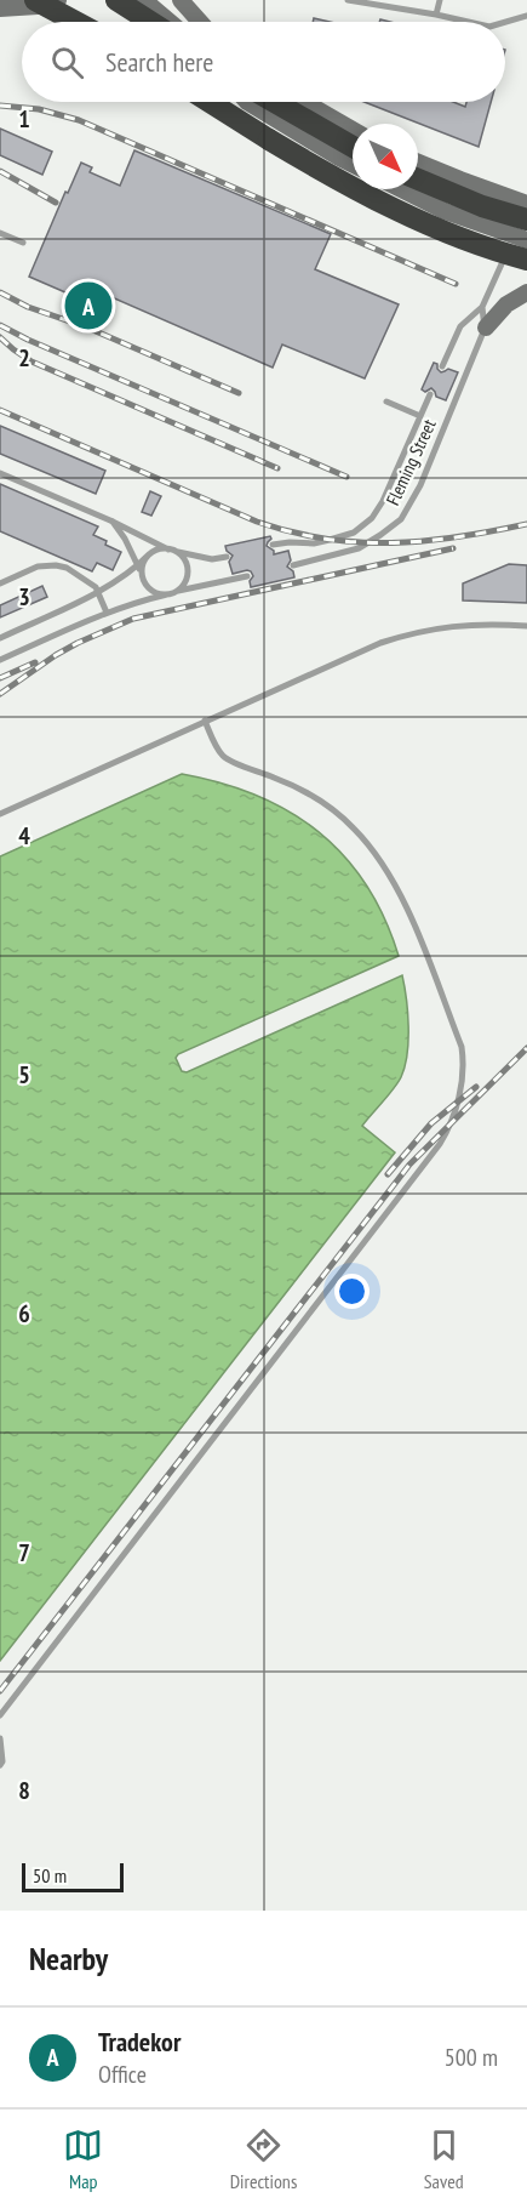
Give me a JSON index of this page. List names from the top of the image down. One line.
{"streets":{"lane":["Fleming Street"]},"scale_bar":"50 m","north":"bottom right","page":{"search":"Search here","pins":"A","scale":"50 m","heading":"Nearby","list":[{"mark":"A","name":"Tradekor","note":"Office","value":"500 m"}],"nav":["Map","Directions","Saved"]},"grid":{"rows":["1","2","3","4","5","6","7","8"]}}
